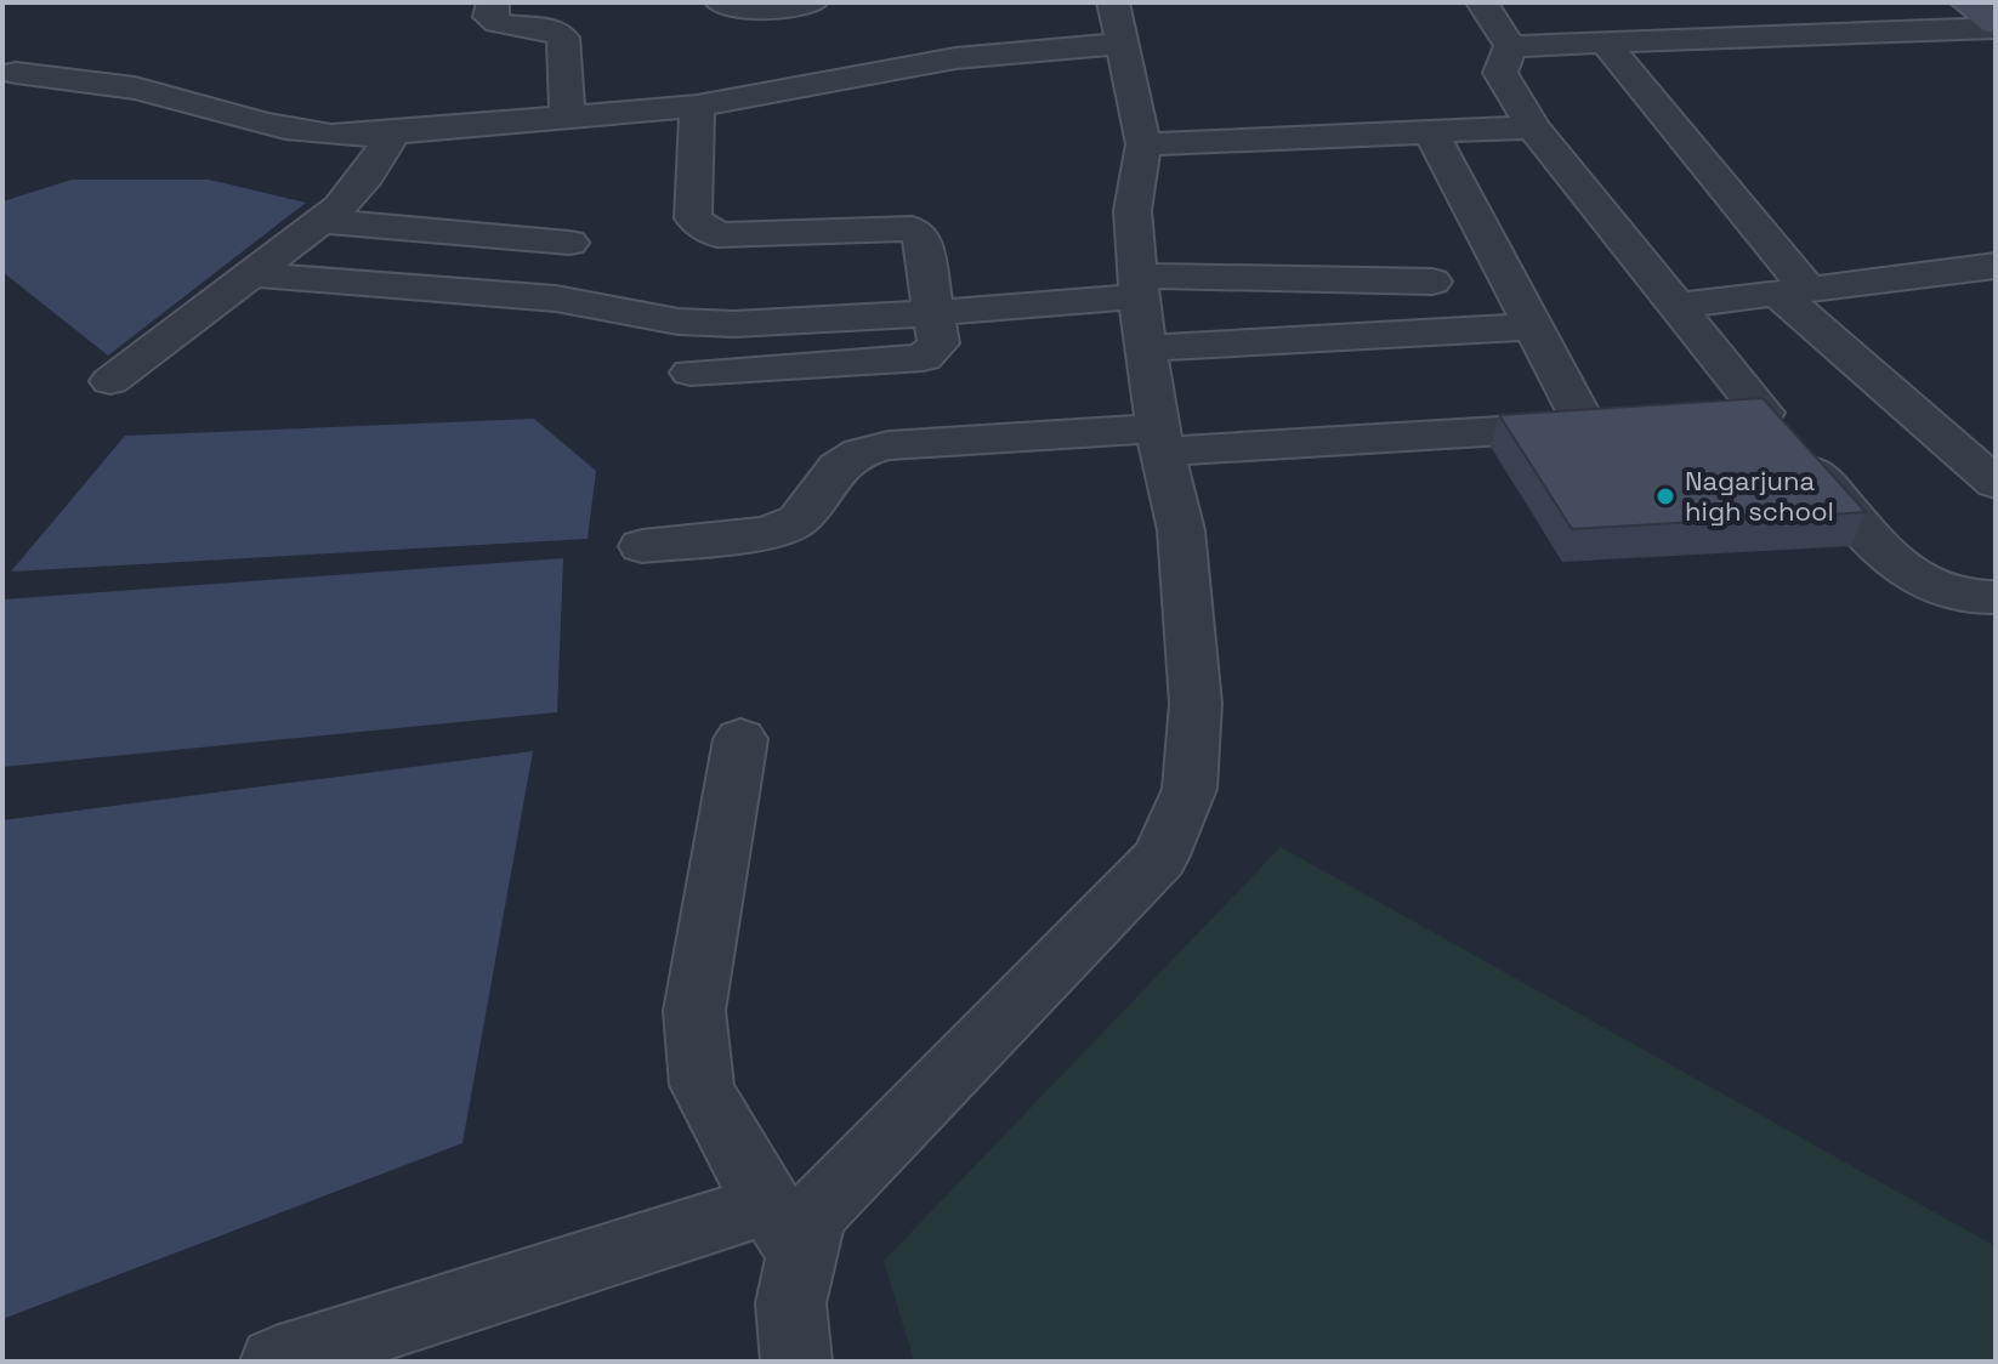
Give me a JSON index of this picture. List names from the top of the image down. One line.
{"places":["Nagarjuna high school"]}
